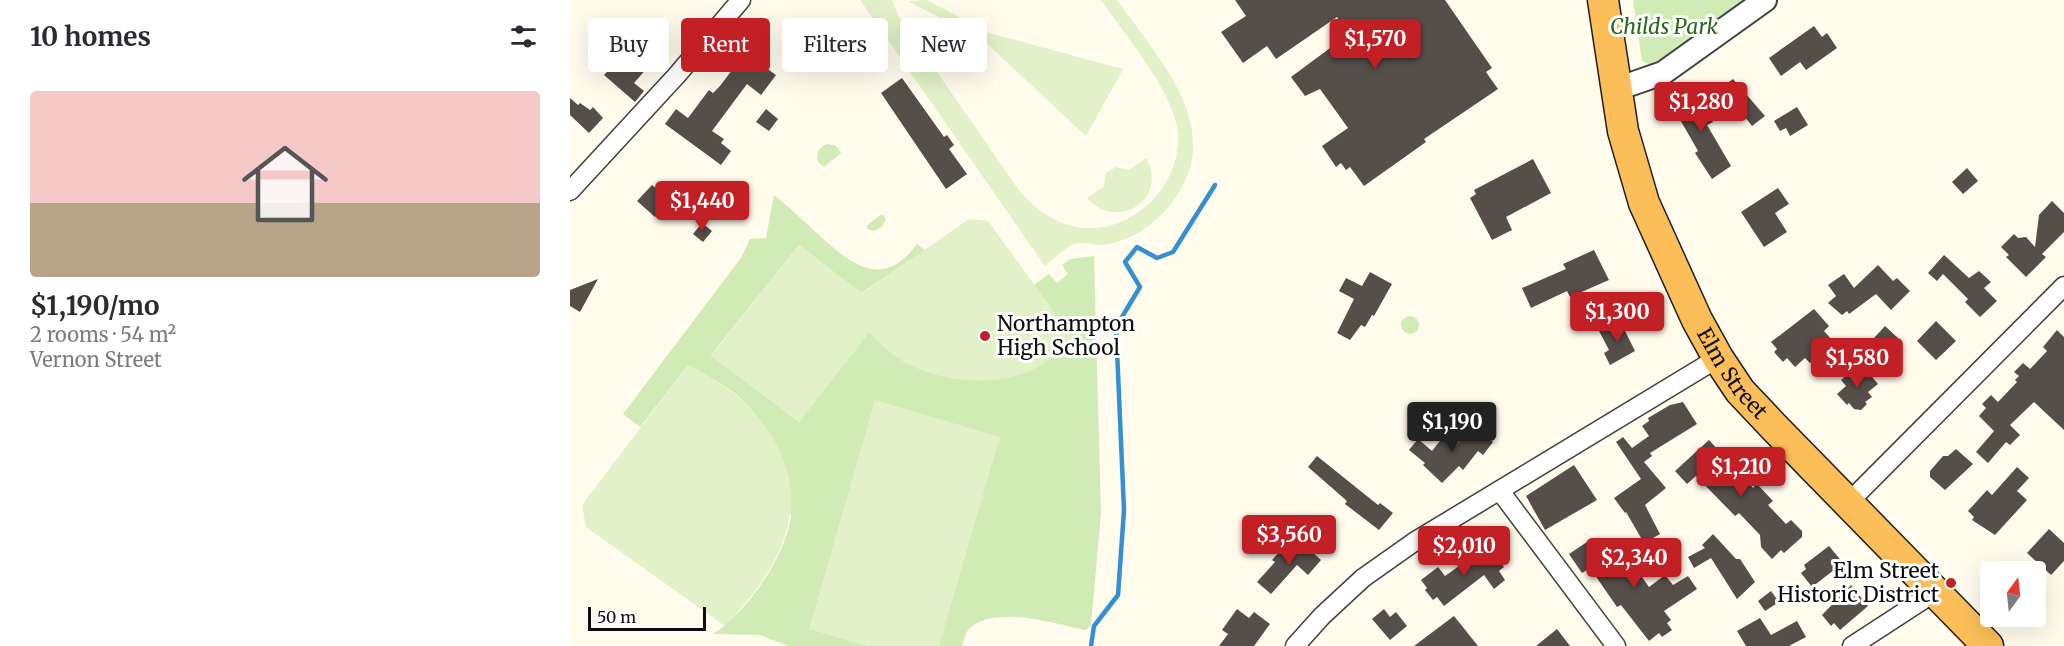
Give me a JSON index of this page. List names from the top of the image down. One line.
{"streets":{"highway":["Elm Street"]},"parks":["Childs Park"],"places":["Northampton High School","Elm Street Historic District"],"scale_bar":"50 m","north":"top","page":{"heading":"10 homes","chip":["Buy","Rent","Filters","New"],"price":["$1,570","$1,280","$1,440","$1,300","$1,580","$1,190","$1,210","$3,560","$2,010","$2,340"],"list":[{"name":"$1,190/mo","note":"2 rooms · 54 m² · Vernon Street"}],"scale":"50 m"}}
